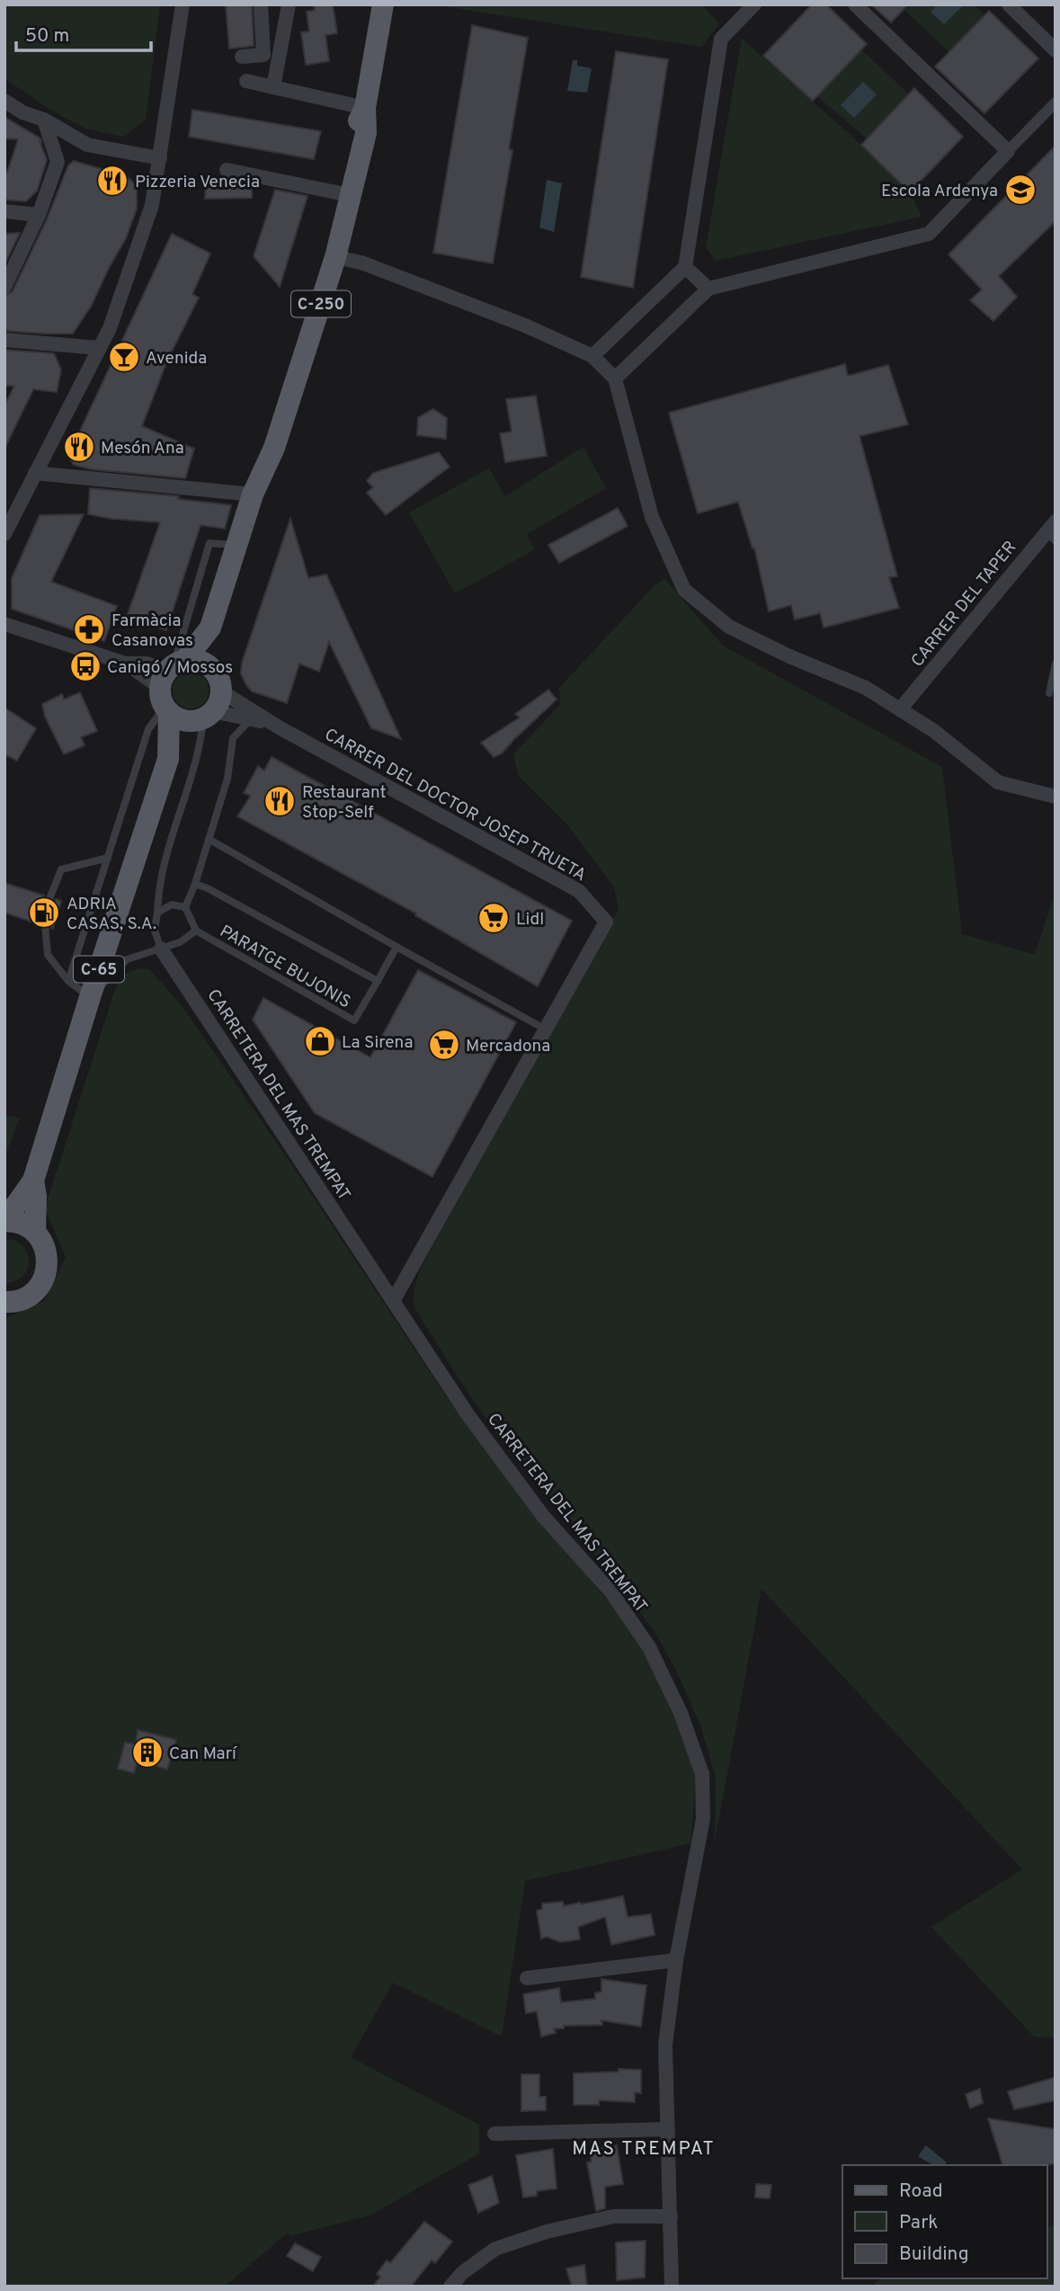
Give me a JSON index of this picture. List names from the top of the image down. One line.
{"streets":{"main road":["C-250","C-65"],"street":["CARRER DEL TAPER","CARRER DEL DOCTOR JOSEP TRUETA","CARRETERA DEL MAS TREMPAT"],"lane":["PARATGE BUJONIS"]},"crossings":[["C-250","C-65"],["CARRER DEL DOCTOR JOSEP TRUETA","C-65"],["PARATGE BUJONIS","C-65"],["PARATGE BUJONIS","CARRETERA DEL MAS TREMPAT"]],"districts":["MAS TREMPAT"],"places":{"restaurant":["Pizzeria Venecia","Mesón Ana","Restaurant Stop-Self"],"school or university":["Escola Ardenya"],"bar":["Avenida"],"pharmacy":["Farmàcia Casanovas"],"bus stop":["Canigó / Mossos"],"fuel station":["ADRIA CASAS, S.A."],"supermarket":["Lidl","Mercadona"],"shop":["La Sirena"],"building":["Can Marí"]},"legend":["Road","Park","Building"],"scale_bar":"50 m"}
